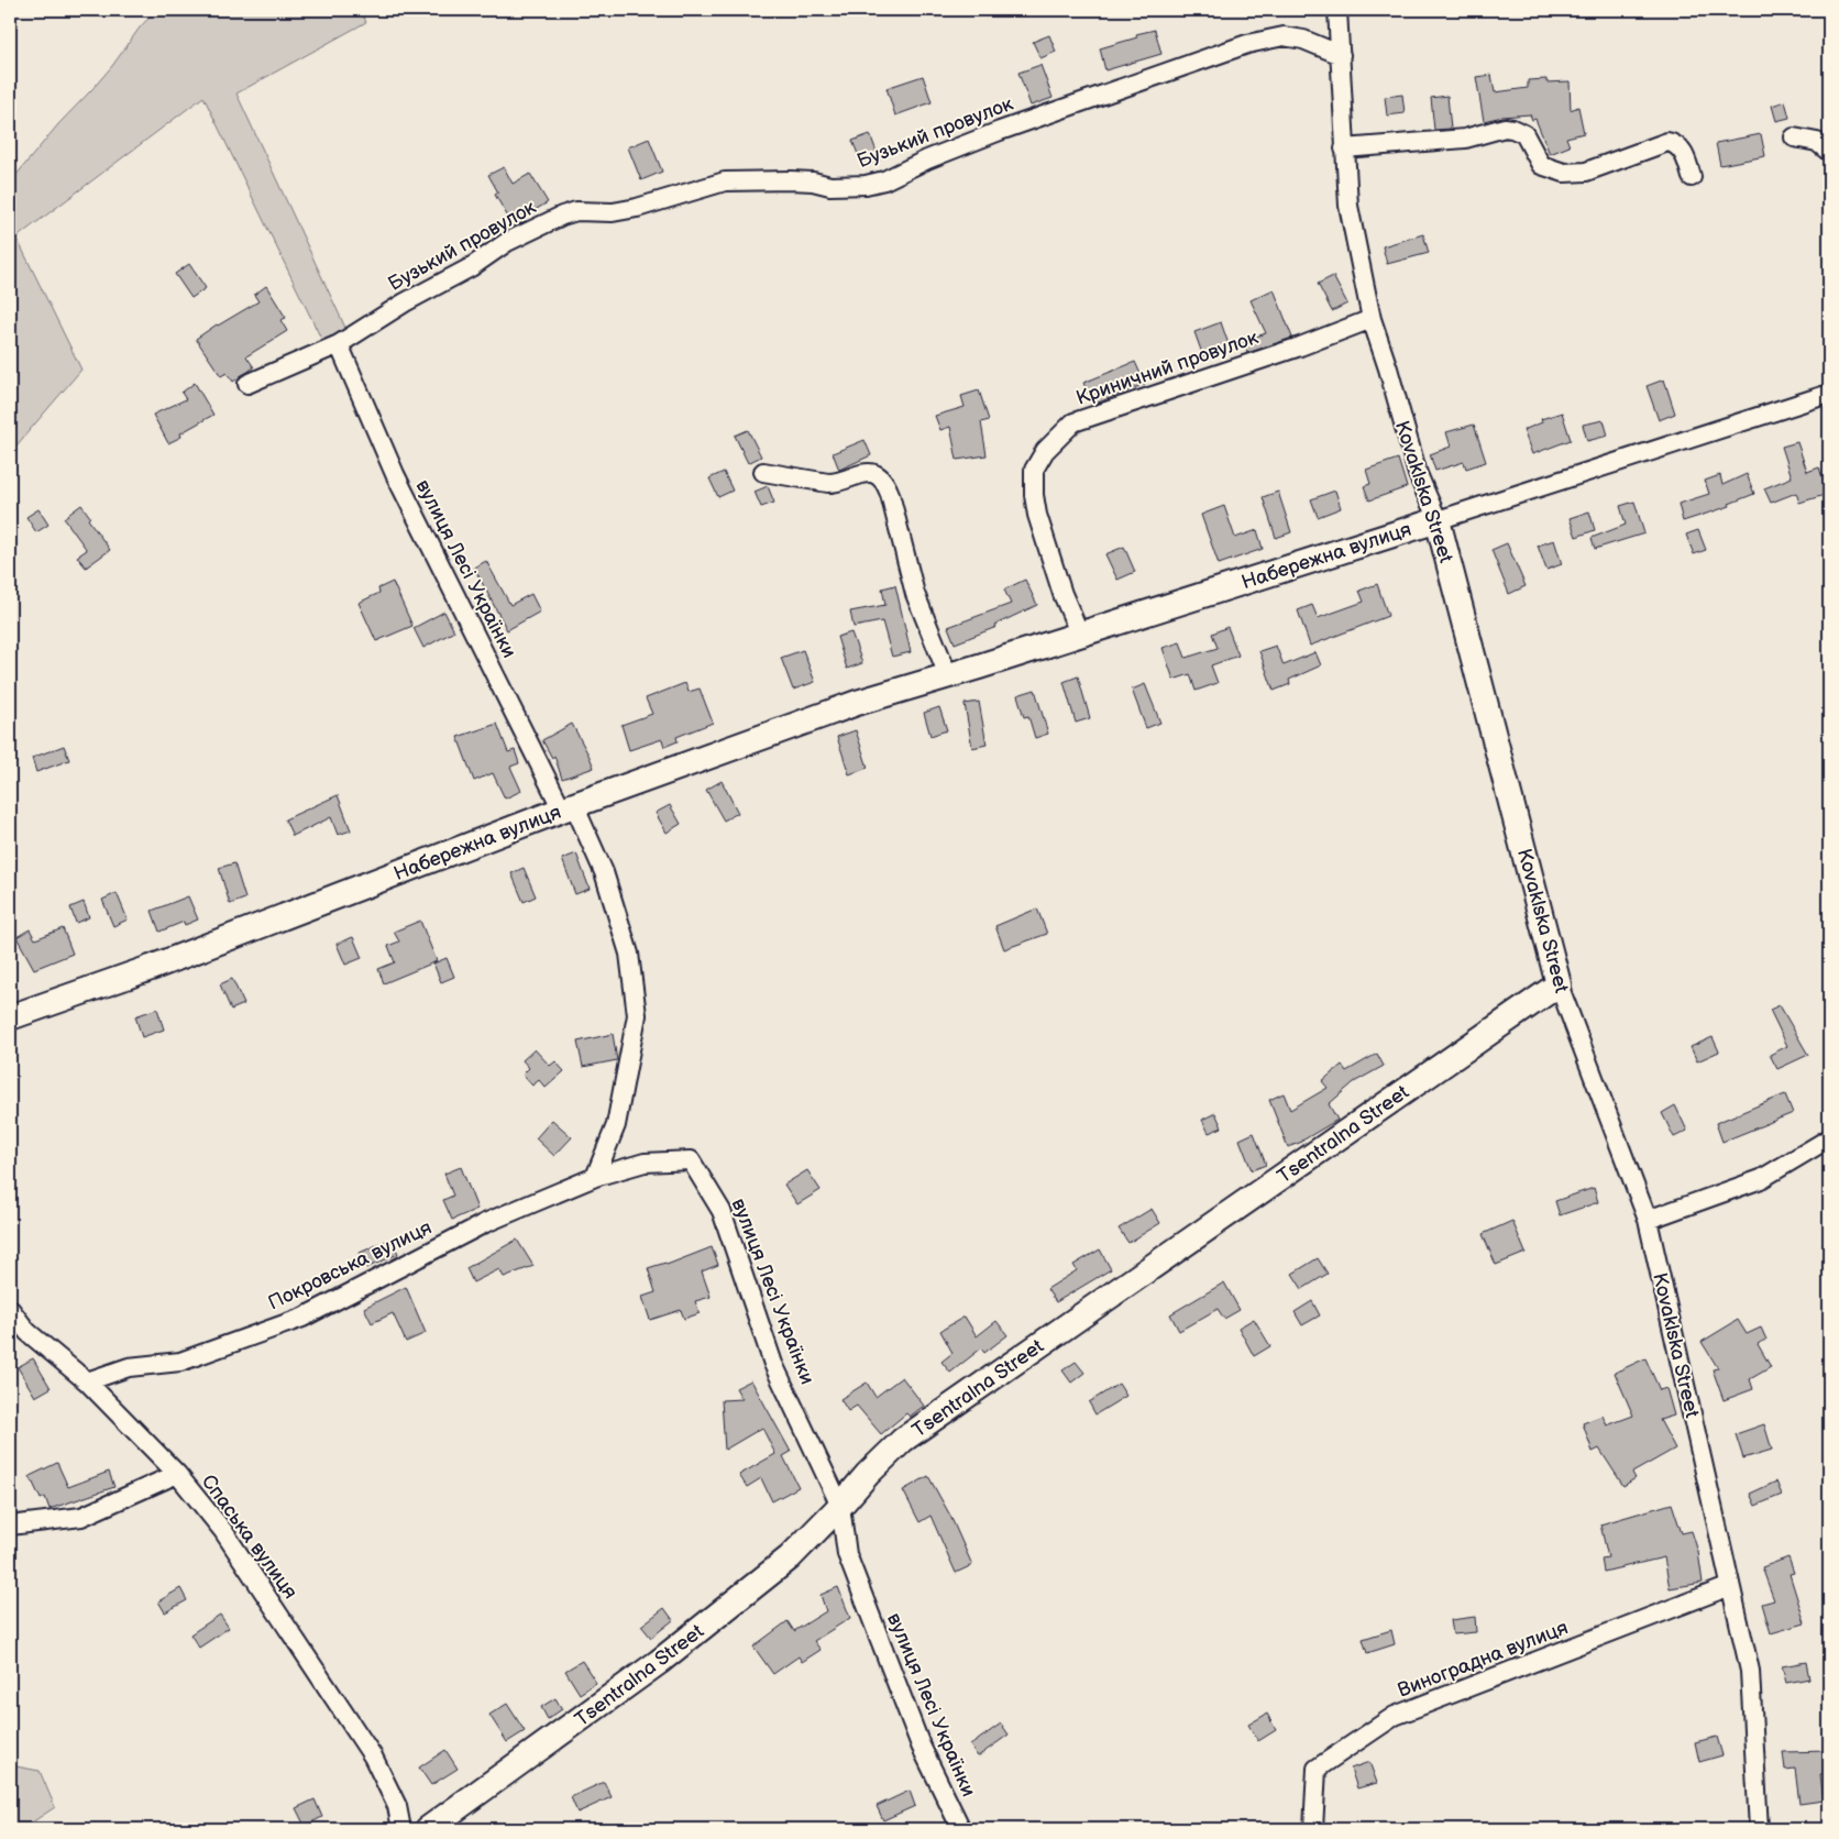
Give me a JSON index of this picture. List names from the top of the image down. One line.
{"streets":{"street":["Бузький провулок","Криничний провулок","Kovaklska Street","Набережна вулиця","вулиця Лесі Українки","Tsentralna Street","Покровська вулиця","Спаська вулиця","Виноградна вулиця"]},"crossings":[["Бузький провулок","Kovaklska Street"],["Бузький провулок","вулиця Лесі Українки"],["Криничний провулок","Kovaklska Street"],["Криничний провулок","Набережна вулиця"],["Kovaklska Street","Набережна вулиця"],["Kovaklska Street","Tsentralna Street"],["Kovaklska Street","Виноградна вулиця"],["Набережна вулиця","вулиця Лесі Українки"],["вулиця Лесі Українки","Tsentralna Street"],["вулиця Лесі Українки","Покровська вулиця"],["Покровська вулиця","Спаська вулиця"]]}
